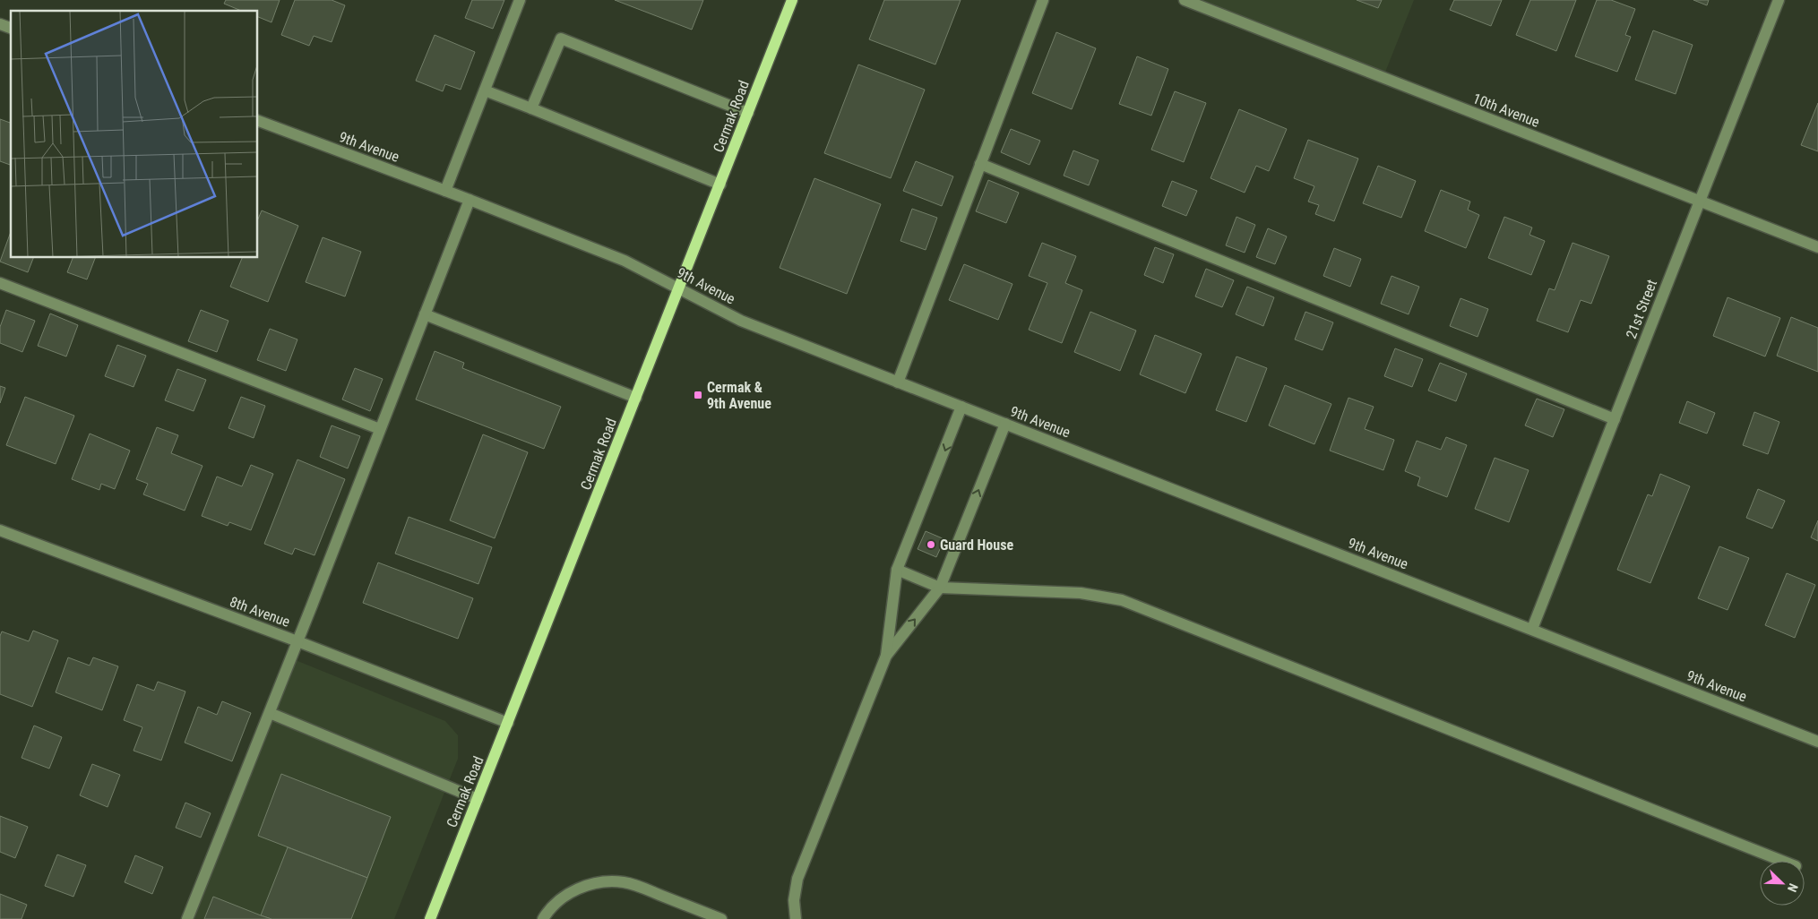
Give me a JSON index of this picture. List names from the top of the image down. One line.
{"streets":{"main road":["Cermak Road"],"street":["10th Avenue","9th Avenue","21st Street","8th Avenue"]},"crossings":[["10th Avenue","21st Street"],["Cermak Road","9th Avenue"],["Cermak Road","8th Avenue"],["9th Avenue","21st Street"]],"places":{"transit":["Cermak & 9th Avenue"],"other":["Guard House"]},"north":"bottom right"}
